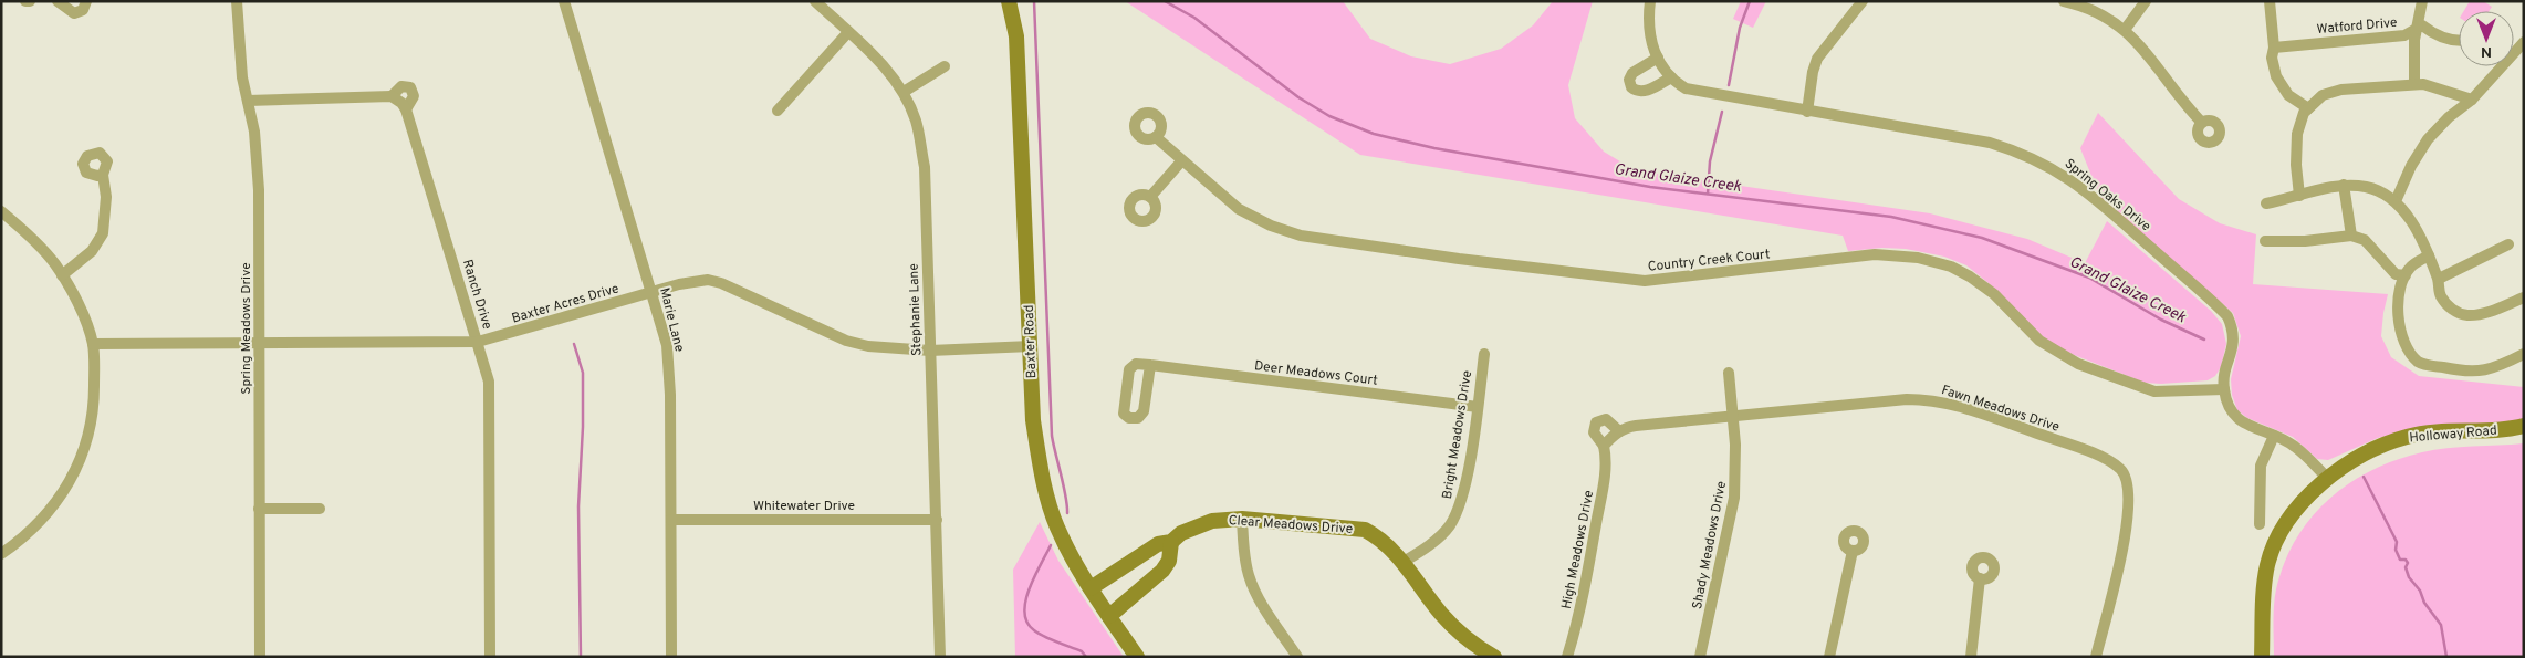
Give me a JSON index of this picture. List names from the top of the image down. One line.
{"streets":{"street":["Watford Drive","Spring Oaks Drive","Country Creek Court","Ranch Drive","Baxter Acres Drive","Stephanie Lane","Marie Lane","Spring Meadows Drive","Baxter Road","Deer Meadows Court","Fawn Meadows Drive","Holloway Road","Bright Meadows Drive","Whitewater Drive","Clear Meadows Drive","Shady Meadows Drive","High Meadows Drive"]},"crossings":[["Spring Oaks Drive","Country Creek Court"],["Ranch Drive","Baxter Acres Drive"],["Baxter Acres Drive","Stephanie Lane"],["Baxter Acres Drive","Marie Lane"],["Baxter Acres Drive","Spring Meadows Drive"],["Baxter Acres Drive","Baxter Road"],["Stephanie Lane","Whitewater Drive"],["Marie Lane","Whitewater Drive"],["Baxter Road","Clear Meadows Drive"],["Deer Meadows Court","Bright Meadows Drive"],["Fawn Meadows Drive","Shady Meadows Drive"],["Fawn Meadows Drive","High Meadows Drive"],["Bright Meadows Drive","Clear Meadows Drive"]],"water":["Grand Glaize Creek"],"north":"bottom"}
